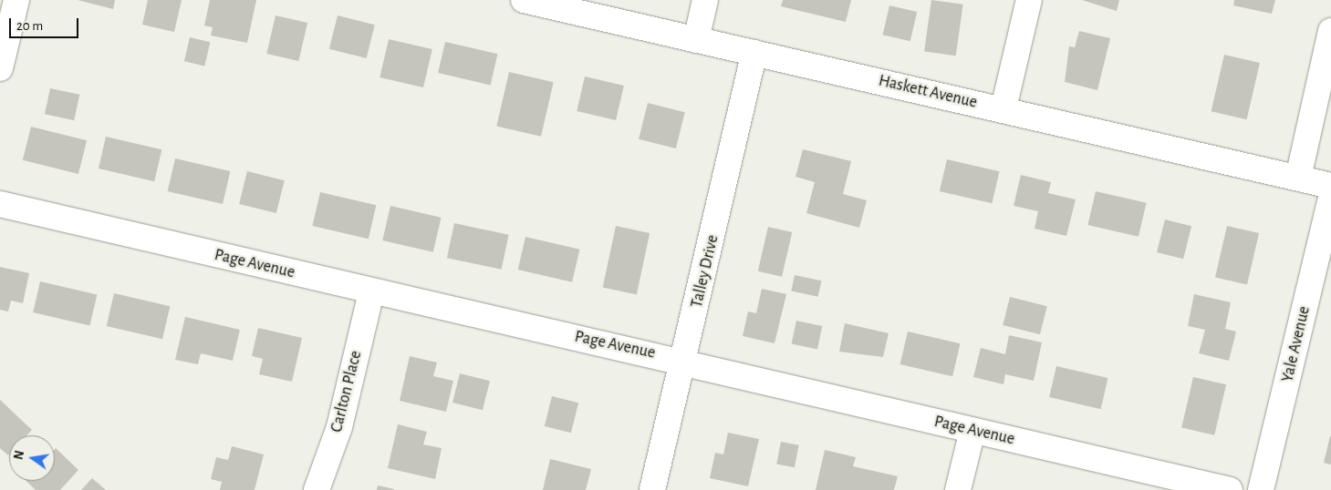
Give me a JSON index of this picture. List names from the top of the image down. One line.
{"streets":{"street":["Haskett Avenue","Page Avenue","Talley Drive","Yale Avenue","Carlton Place"]},"crossings":[["Haskett Avenue","Talley Drive"],["Page Avenue","Talley Drive"],["Page Avenue","Carlton Place"]],"scale_bar":"20 m","north":"left"}
